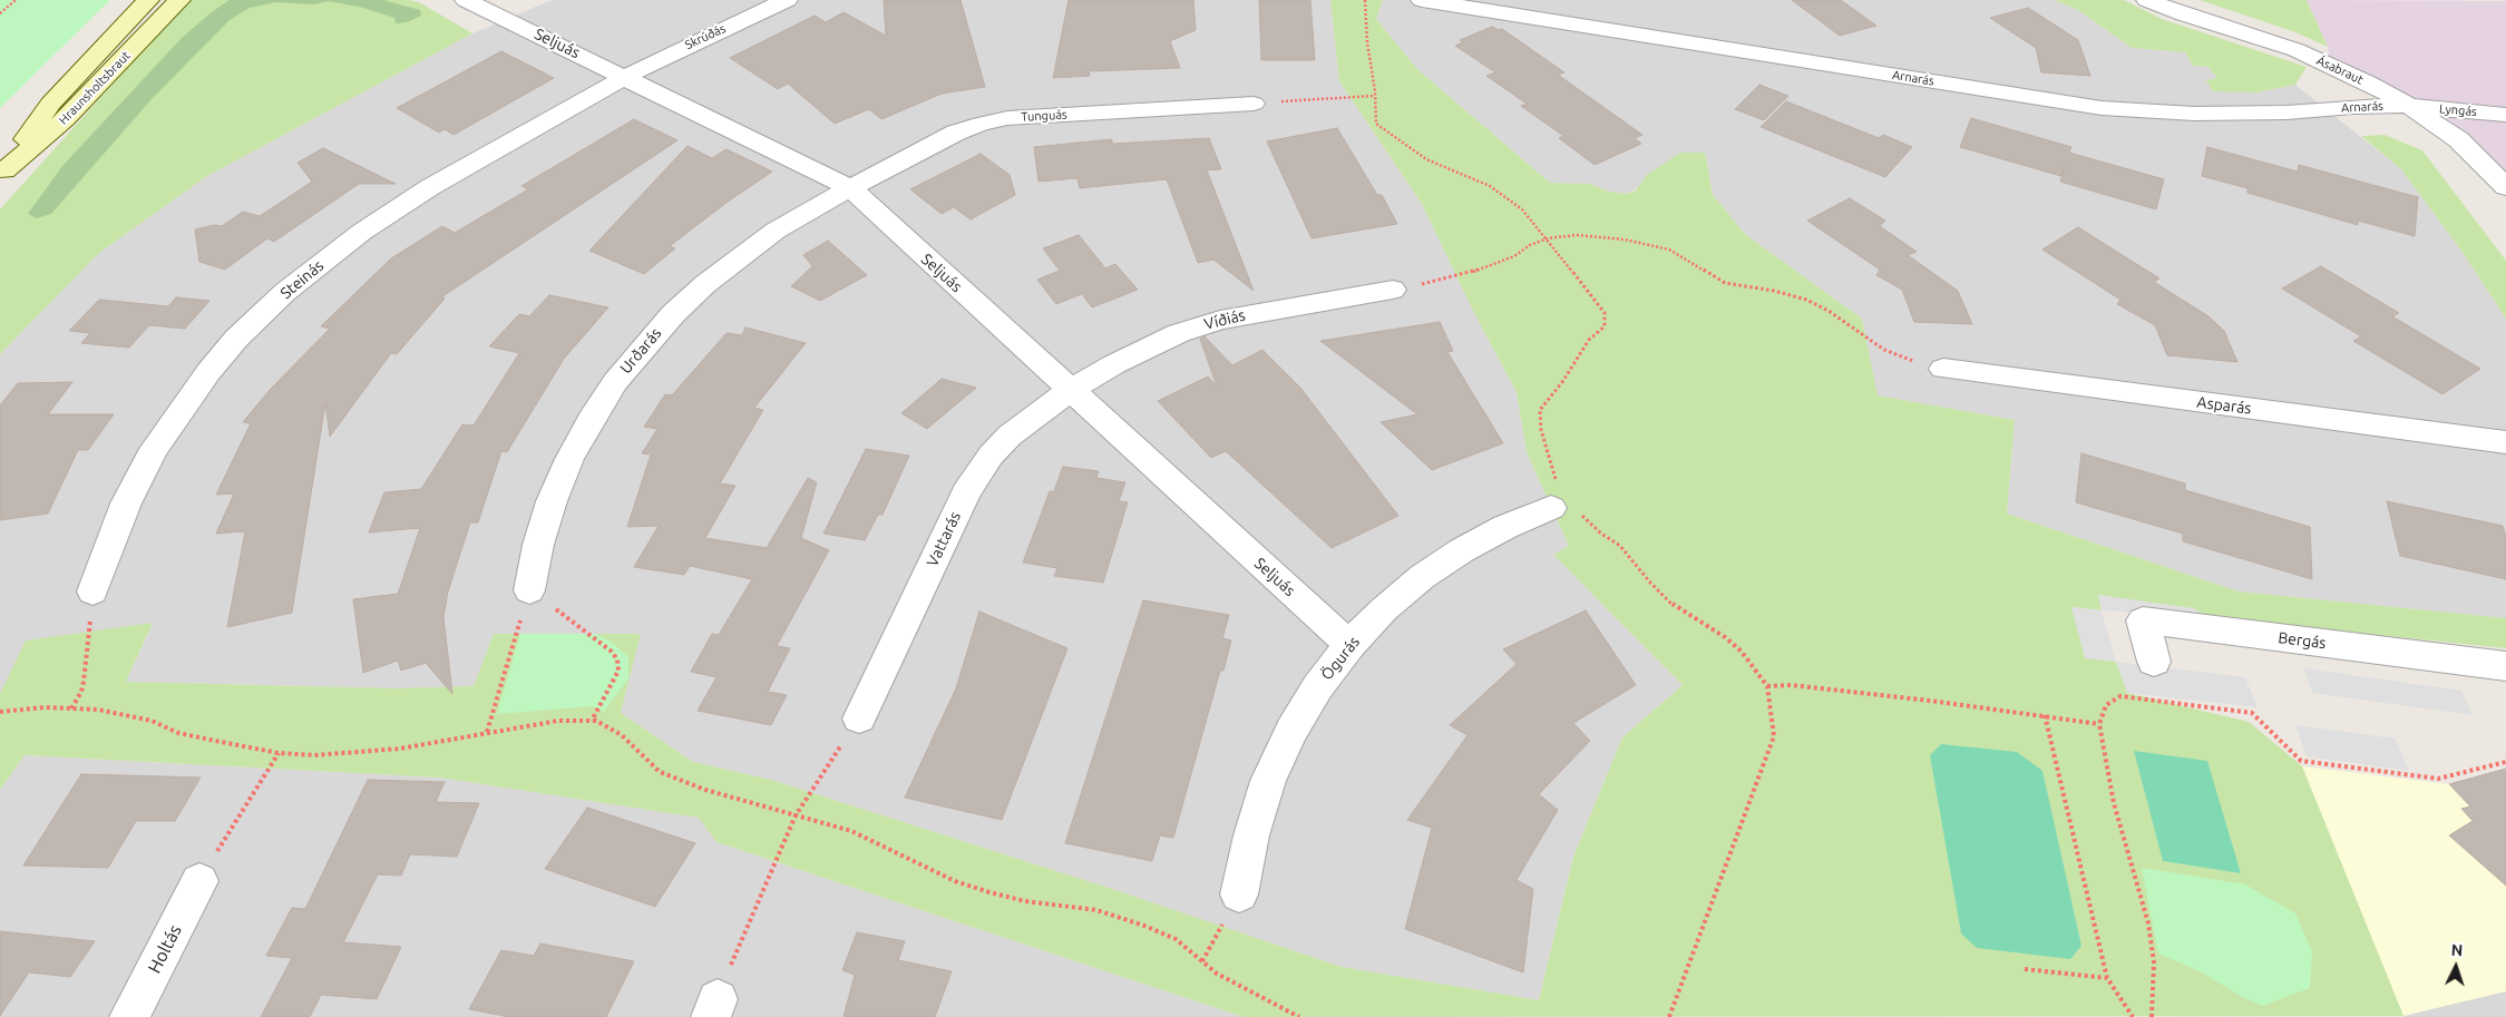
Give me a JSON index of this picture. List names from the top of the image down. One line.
{"streets":{"street":["Skrúðás","Seljuás","Ásabraut","Arnarás","Hraunsholtsbraut","Lyngás","Tunguás","Steinás","Víðiás","Urðarás","Asparás","Vattarás","Bergás","Ögurás","Holtás"]},"crossings":[["Skrúðás","Seljuás"],["Skrúðás","Steinás"],["Seljuás","Tunguás"],["Seljuás","Steinás"],["Seljuás","Víðiás"],["Seljuás","Urðarás"],["Seljuás","Vattarás"],["Seljuás","Ögurás"],["Ásabraut","Arnarás"],["Ásabraut","Lyngás"],["Arnarás","Lyngás"],["Tunguás","Urðarás"],["Víðiás","Vattarás"]],"north":"top"}
